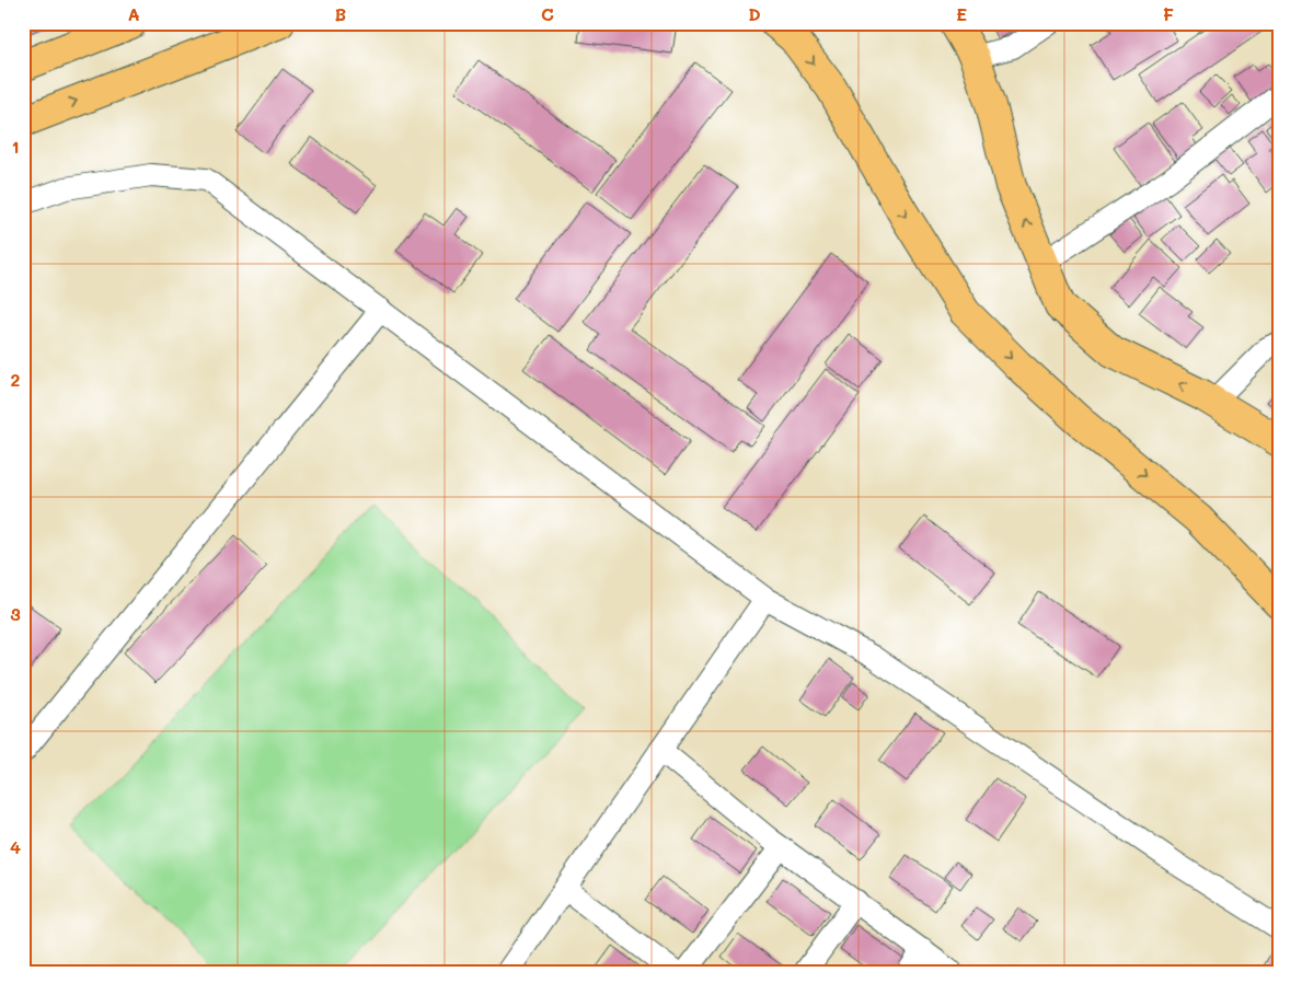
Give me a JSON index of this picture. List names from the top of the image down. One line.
{"grid":{"columns":["A","B","C","D","E","F"],"rows":["1","2","3","4"]}}
